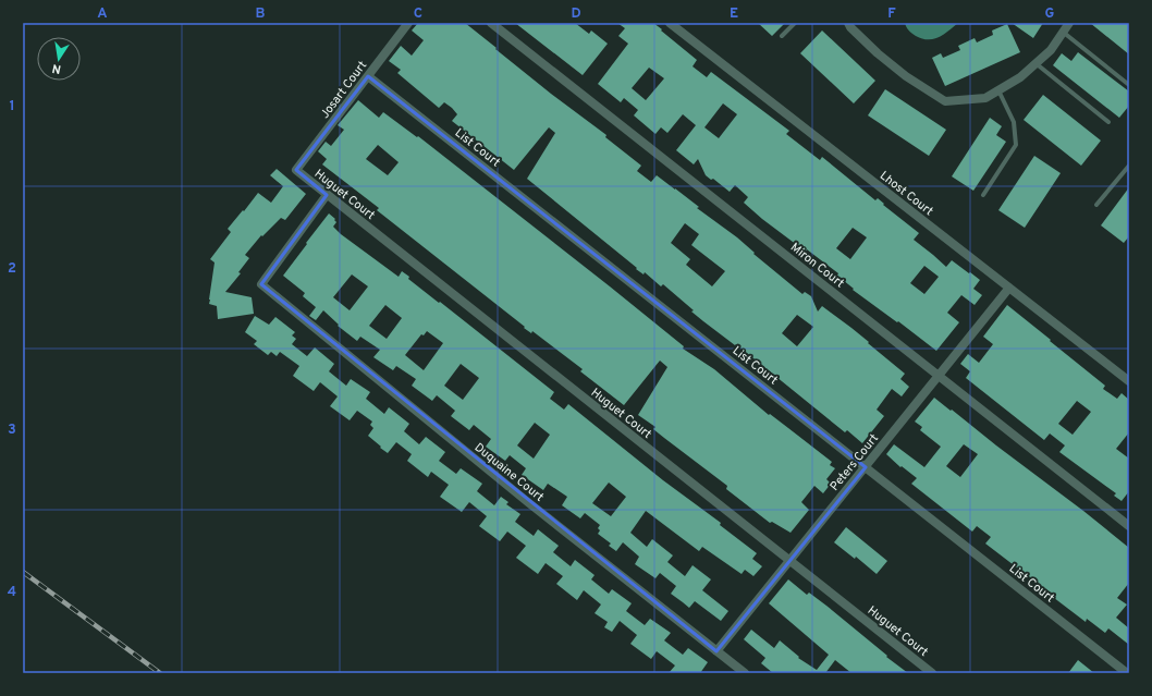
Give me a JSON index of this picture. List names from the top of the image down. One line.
{"streets":{"street":["Josart Court","List Court","Lhost Court","Huguet Court","Miron Court","Peters Court","Duquaine Court"]},"crossings":[["Josart Court","List Court"],["Josart Court","Huguet Court"],["List Court","Peters Court"],["Lhost Court","Peters Court"],["Huguet Court","Peters Court"],["Huguet Court","Duquaine Court"],["Miron Court","Peters Court"],["Peters Court","Duquaine Court"]],"north":"bottom","grid":{"columns":["A","B","C","D","E","F","G"],"rows":["1","2","3","4"]}}
